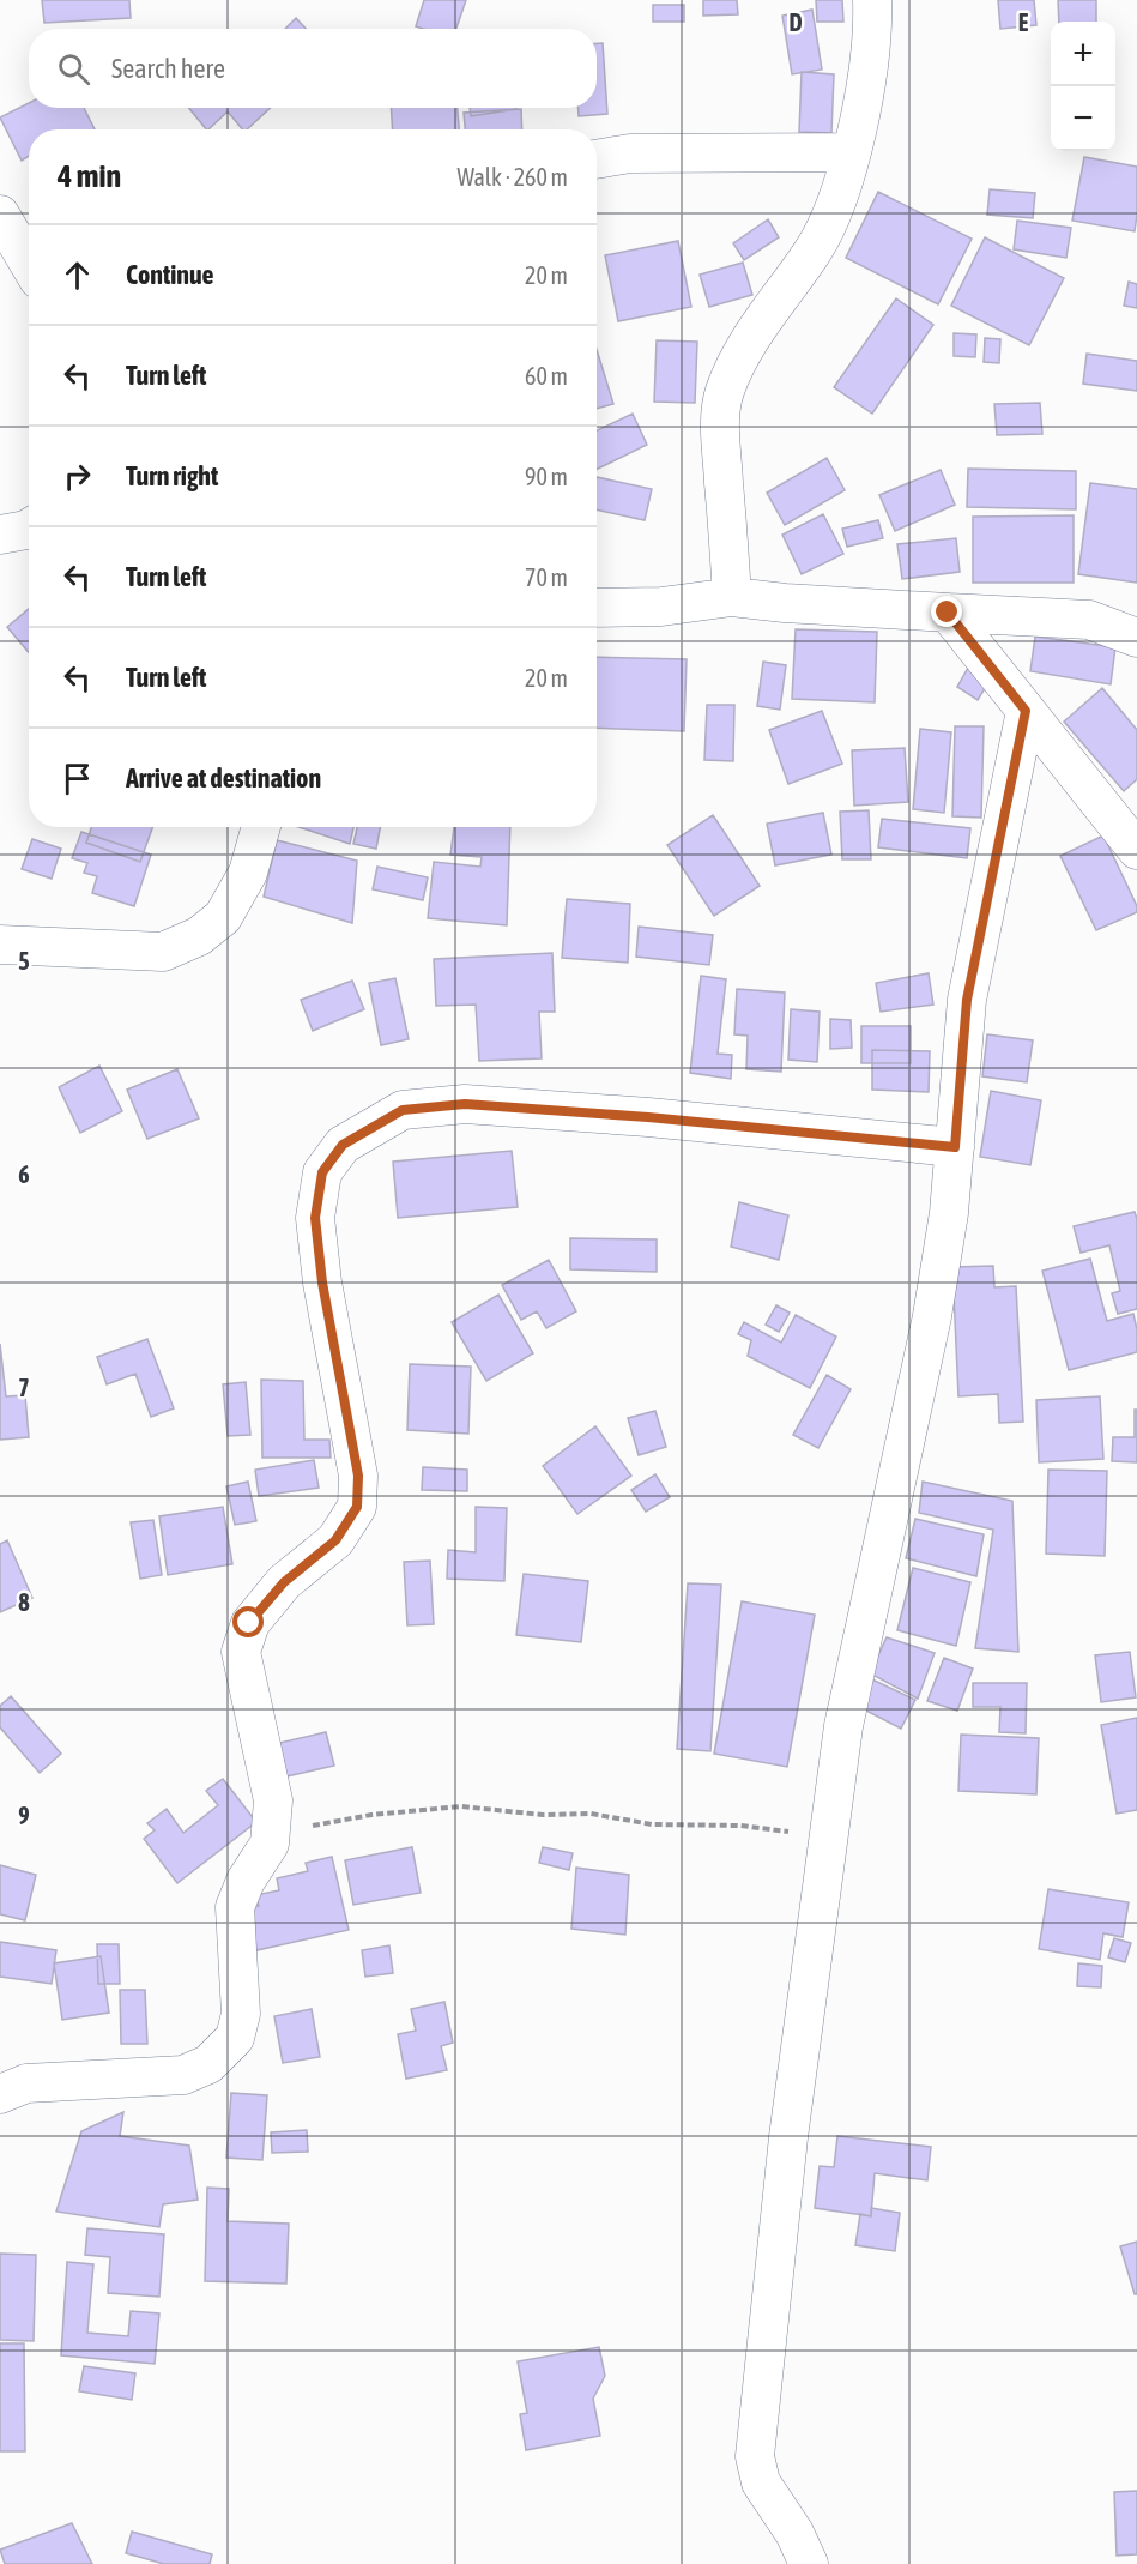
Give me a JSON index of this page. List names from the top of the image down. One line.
{"page":{"map_buttons":["+","−"],"search":"Search here","heading":["4 min","Walk · 260 m"],"list":[["Continue","20 m"],["Turn left","60 m"],["Turn right","90 m"],["Turn left","70 m"],["Turn left","20 m"],"Arrive at destination"]},"grid":{"columns":["D","E"],"rows":["5","6","7","8","9"]}}
